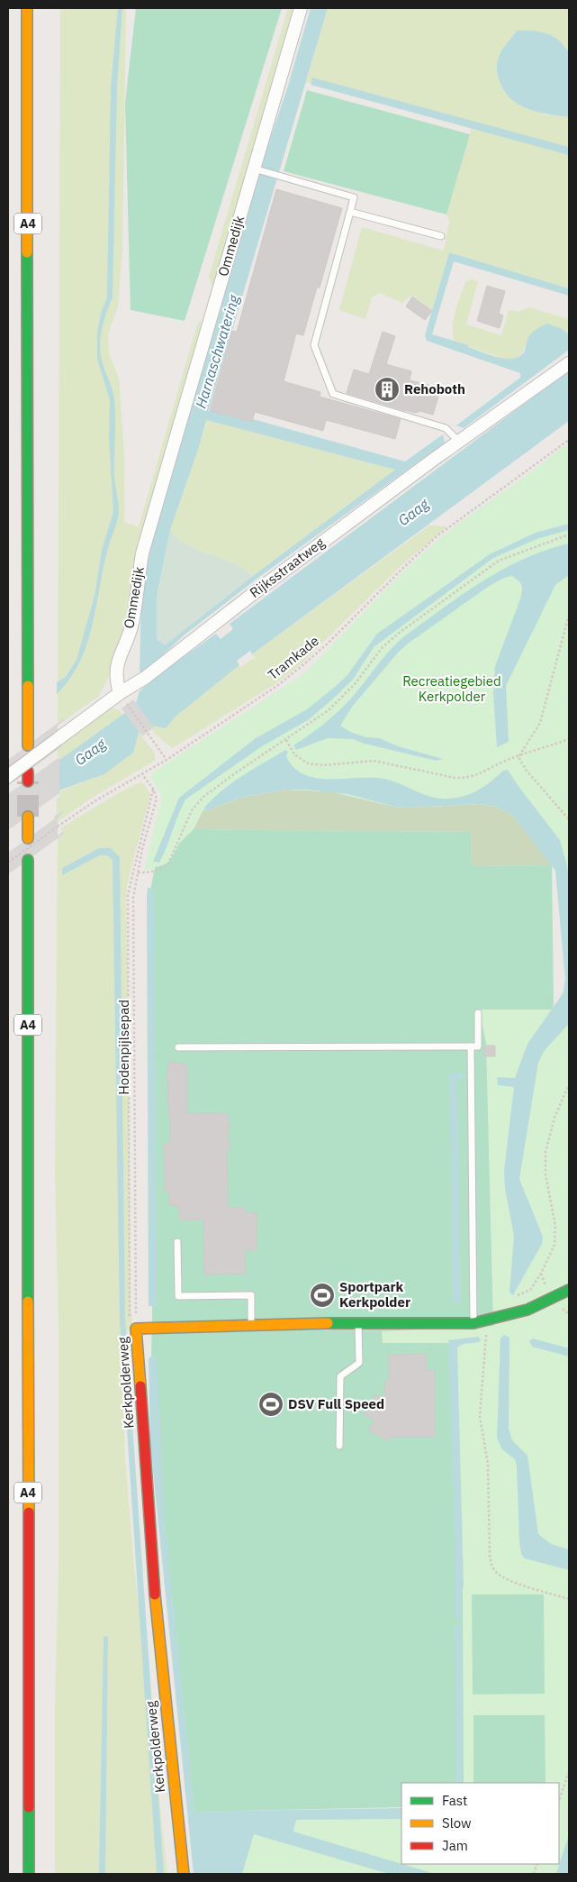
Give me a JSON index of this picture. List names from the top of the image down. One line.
{"streets":{"main road":["A4","Kerkpolderweg"],"street":["Ommedijk","Rijksstraatweg"],"path":["Tramkade","Hodenpijlsepad"]},"crossings":[["Ommedijk","Rijksstraatweg"],["Hodenpijlsepad","Kerkpolderweg"]],"water":["Harnaschwatering","Gaag"],"parks":["Recreatiegebied Kerkpolder"],"places":{"building":["Rehoboth"],"sports":["Sportpark Kerkpolder","DSV Full Speed"]},"legend":["Fast","Slow","Jam"]}
